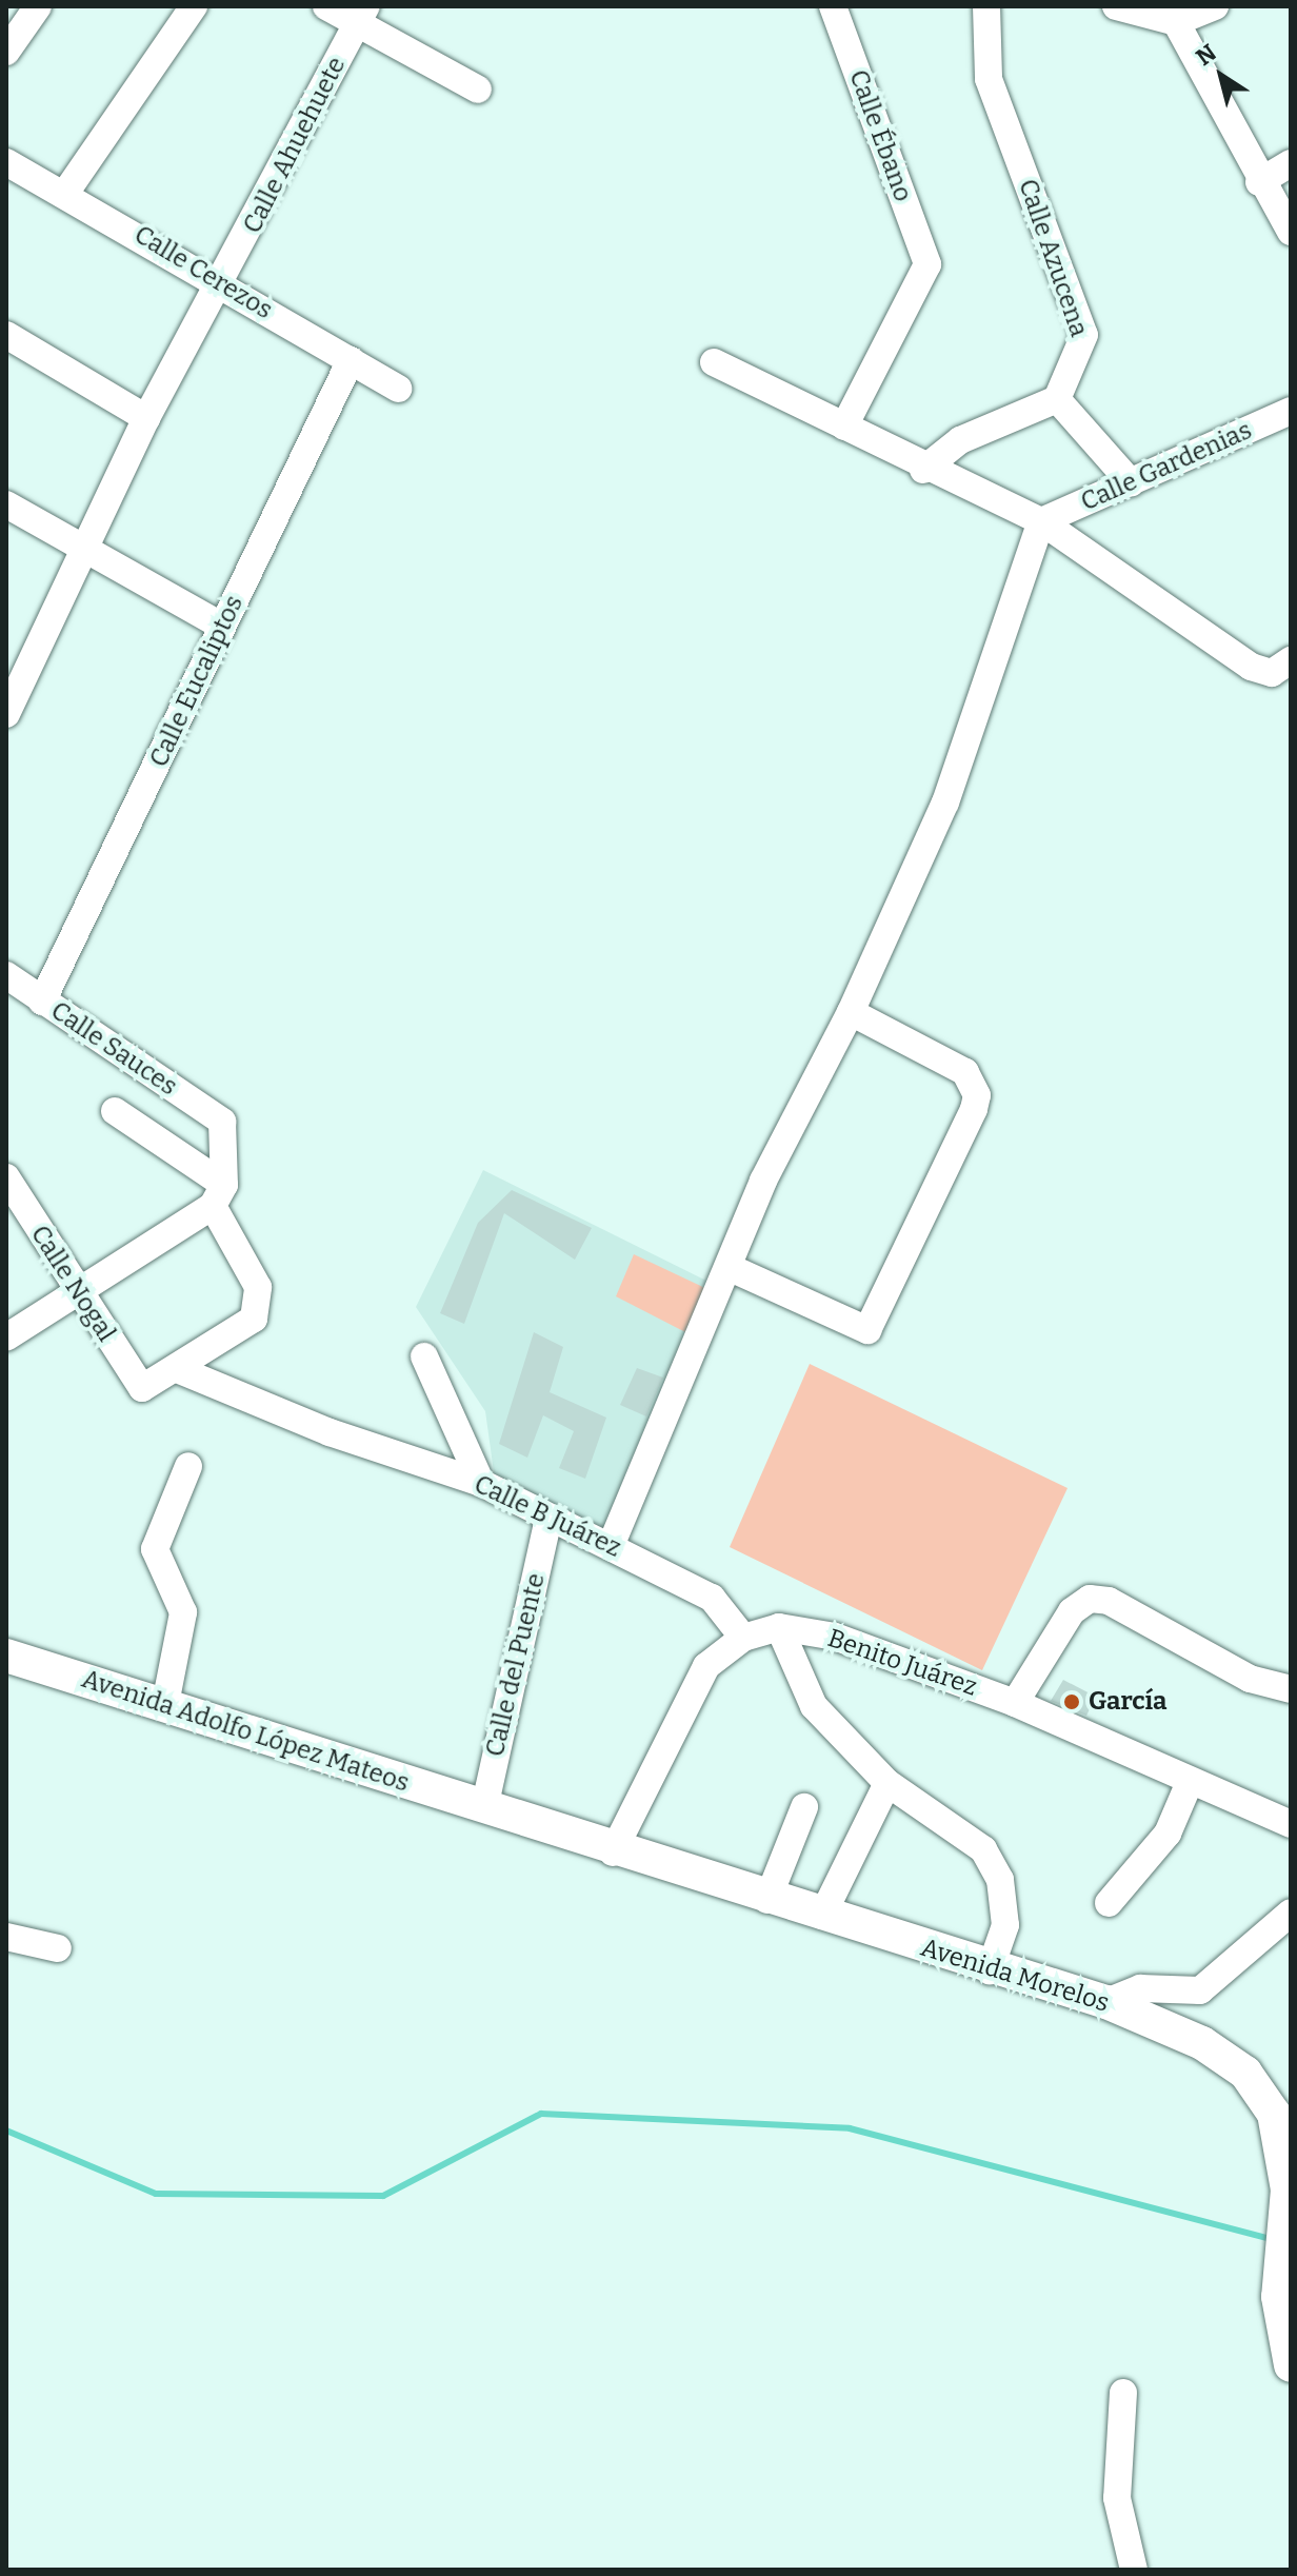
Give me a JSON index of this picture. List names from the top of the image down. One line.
{"streets":{"main road":["Avenida Adolfo López Mateos","Avenida Morelos"],"street":["Calle Ébano","Calle Ahuehuete","Calle Azucena","Calle Cerezos","Calle Gardenias","Calle Eucaliptos","Calle Sauces","Calle Nogal","Calle B Juárez","Benito Juárez","Calle del Puente"]},"crossings":[["Calle Ahuehuete","Calle Cerezos"],["Calle Cerezos","Calle Eucaliptos"],["Calle Eucaliptos","Calle Sauces"],["Calle Nogal","Calle B Juárez"],["Calle B Juárez","Benito Juárez"],["Calle B Juárez","Calle del Puente"],["Benito Juárez","Avenida Morelos"],["Calle del Puente","Avenida Adolfo López Mateos"],["Calle del Puente","Avenida Morelos"],["Avenida Adolfo López Mateos","Avenida Morelos"]],"places":["García"],"north":"top left"}
